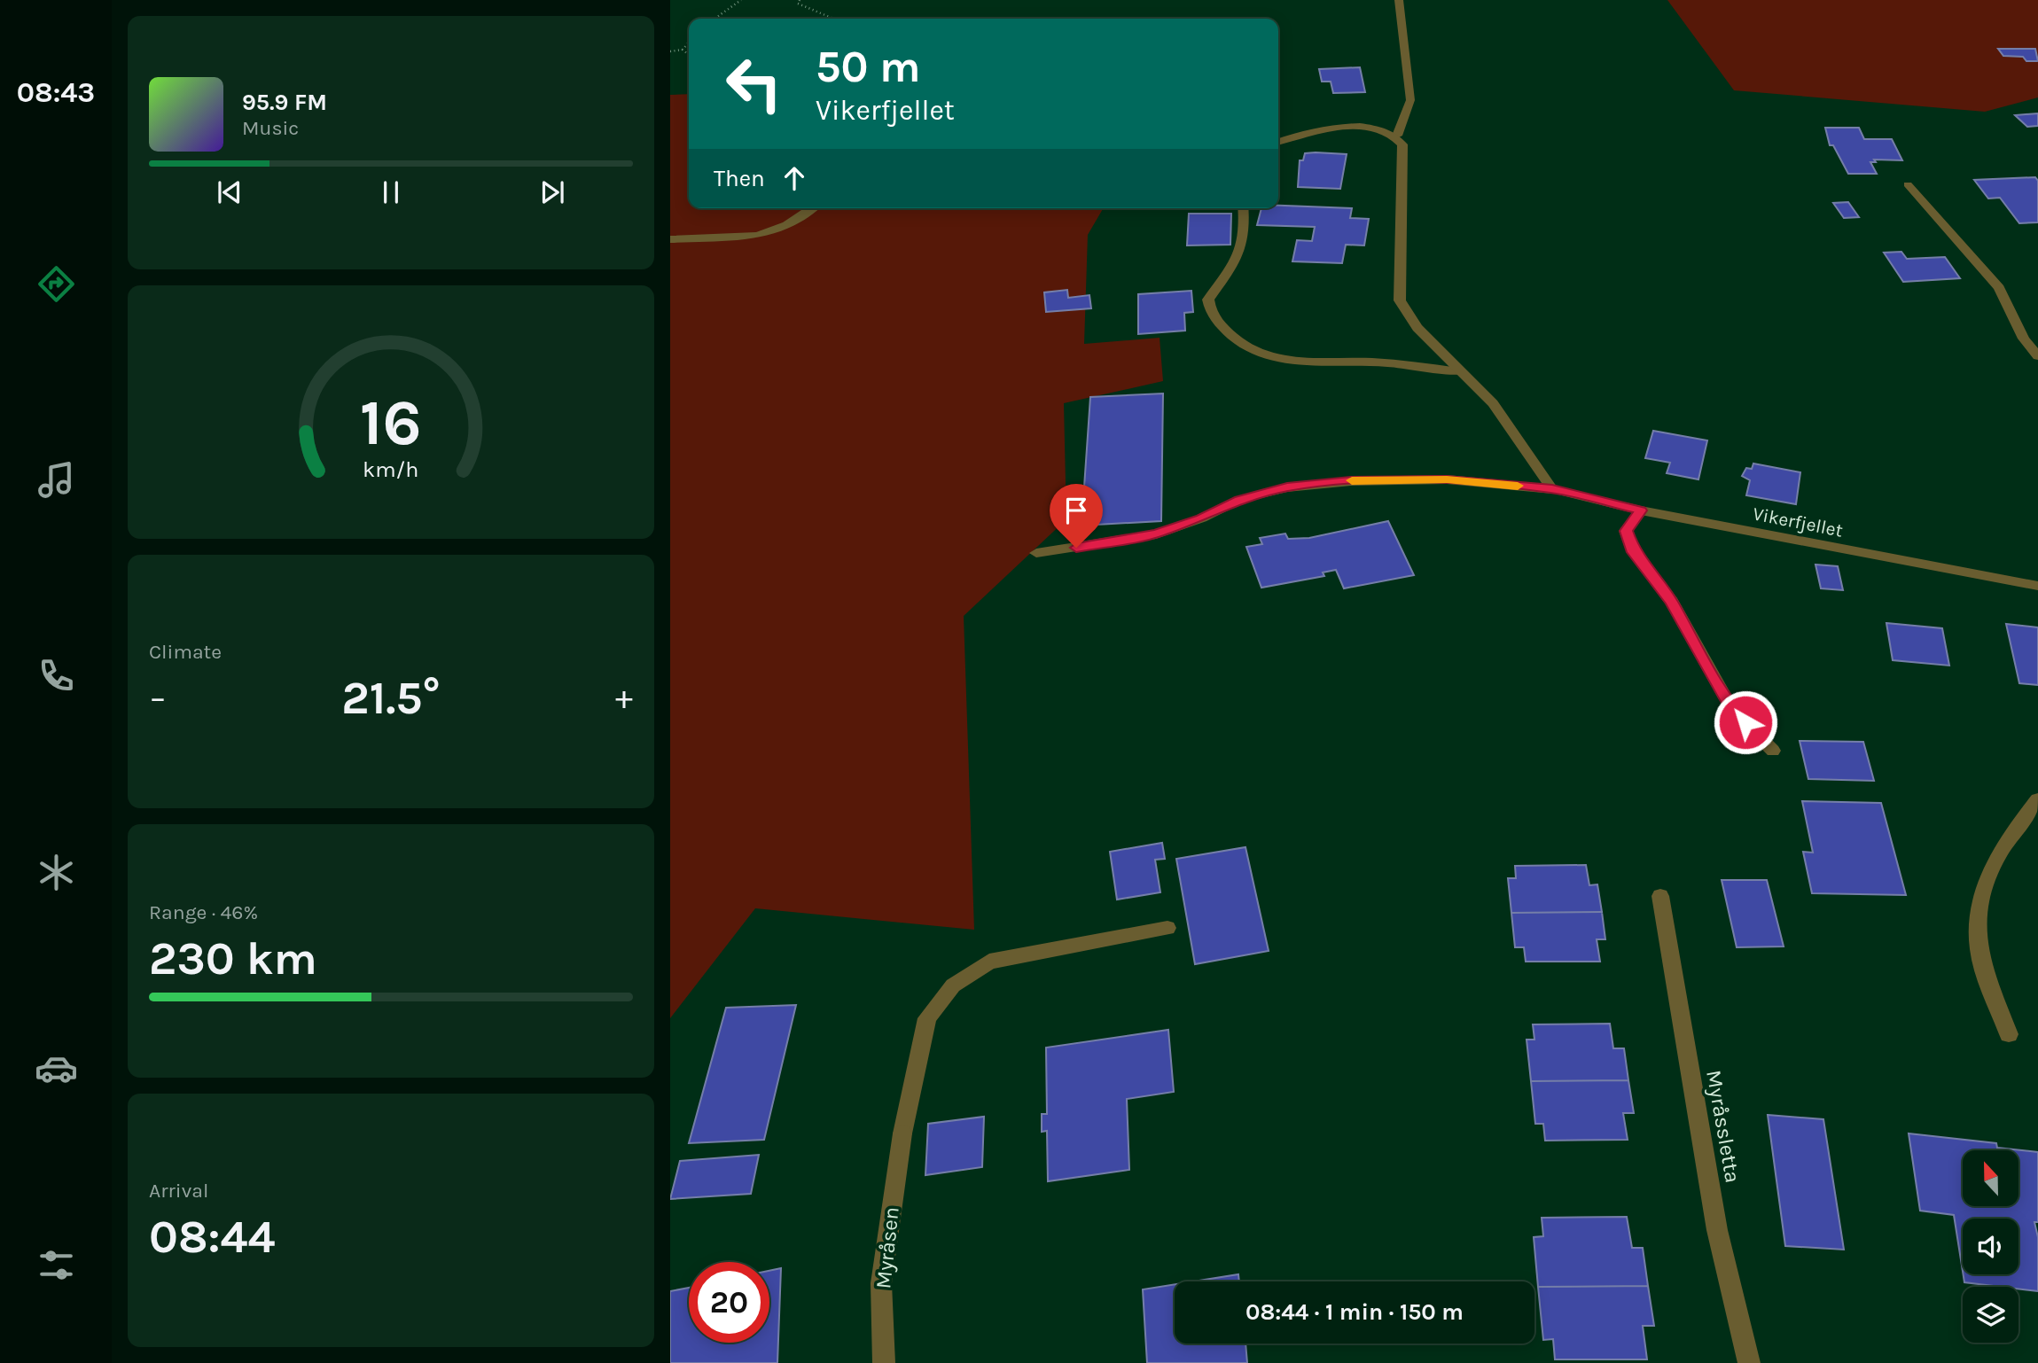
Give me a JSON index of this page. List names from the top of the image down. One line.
{"streets":{"street":["Vikerfjellet","Myråssletta","Myråsen"]},"north":"top","page":{"tabs":"08:43","turn":["50 m","Vikerfjellet"],"song":["95.9 FM","Music"],"then":"Then","tile":["Climate",["Range · 46%","230 km"],["Arrival","08:44"]],"heat":["−","21.5°","+"],"limit":"20","trip":"08:44 · 1 min · 150 m","gauge":["16","km/h"]}}
